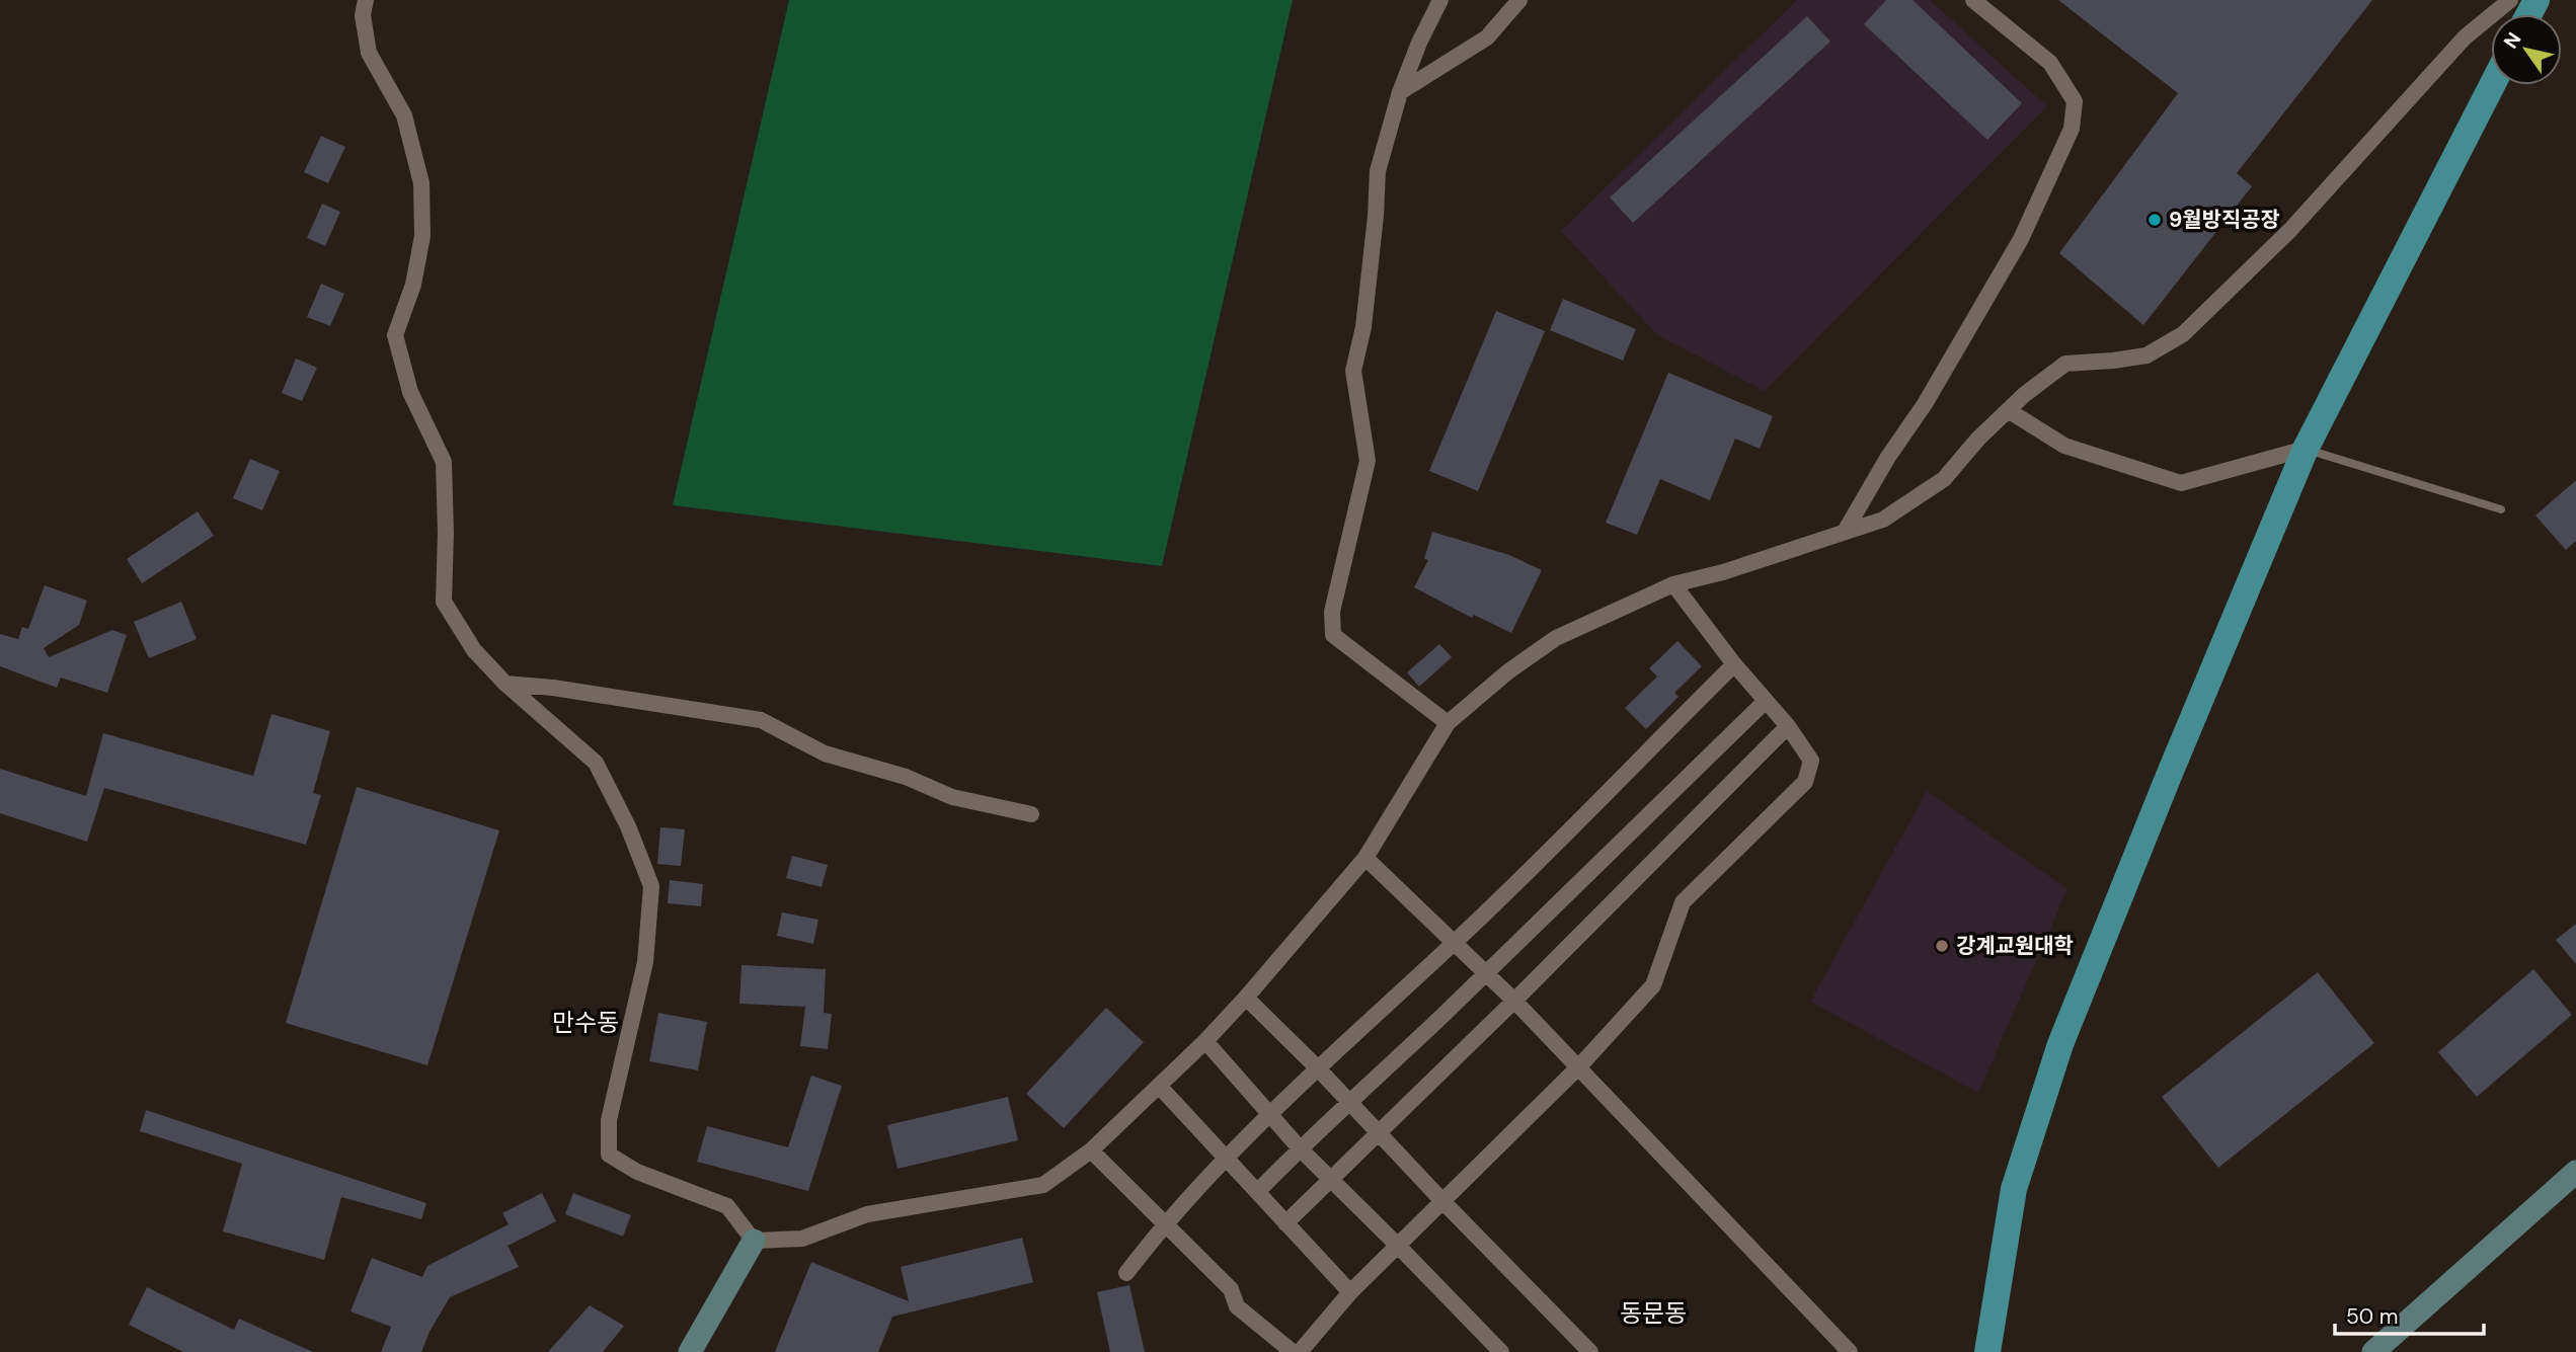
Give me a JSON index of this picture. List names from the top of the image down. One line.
{"districts":["만수동","동문동"],"places":["9월방직공장","강계교원대학"],"scale_bar":"50 m","north":"top left"}
